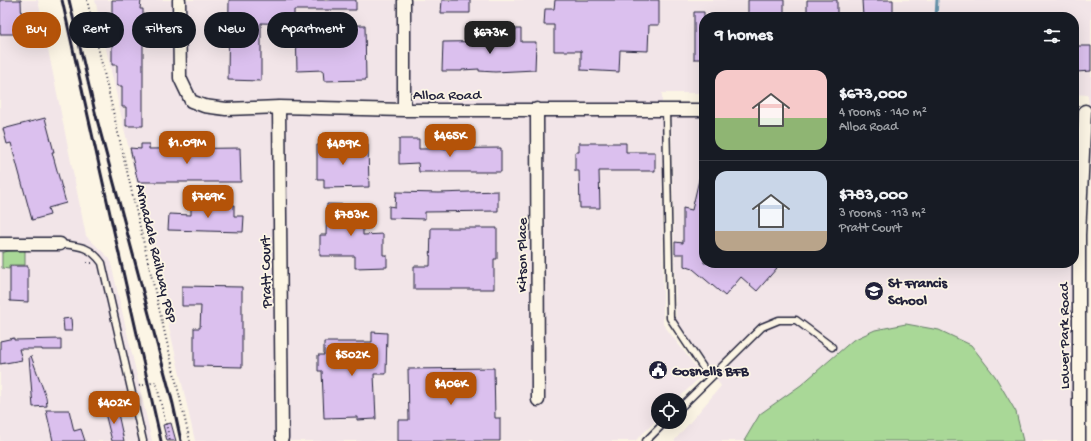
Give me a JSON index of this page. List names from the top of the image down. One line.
{"streets":{"street":["Alloa Road","Kitson Place","Pratt Court","Lower Park Road"],"path":["Armadale Railway PSP"]},"crossings":[["Alloa Road","Kitson Place"],["Alloa Road","Pratt Court"]],"places":{"school or university":["St Francis School"],"public building":["Gosnells BFB"]},"page":{"chip":["Buy","Rent","Filters","New","Apartment"],"heading":"9 homes","price":["$673K","$465K","$1.09M","$489K","$769K","$783K","$502K","$406K","$402K"],"list":[{"name":"$673,000","note":"4 rooms · 140 m² · Alloa Road"},{"name":"$783,000","note":"3 rooms · 113 m² · Pratt Court"}]}}
